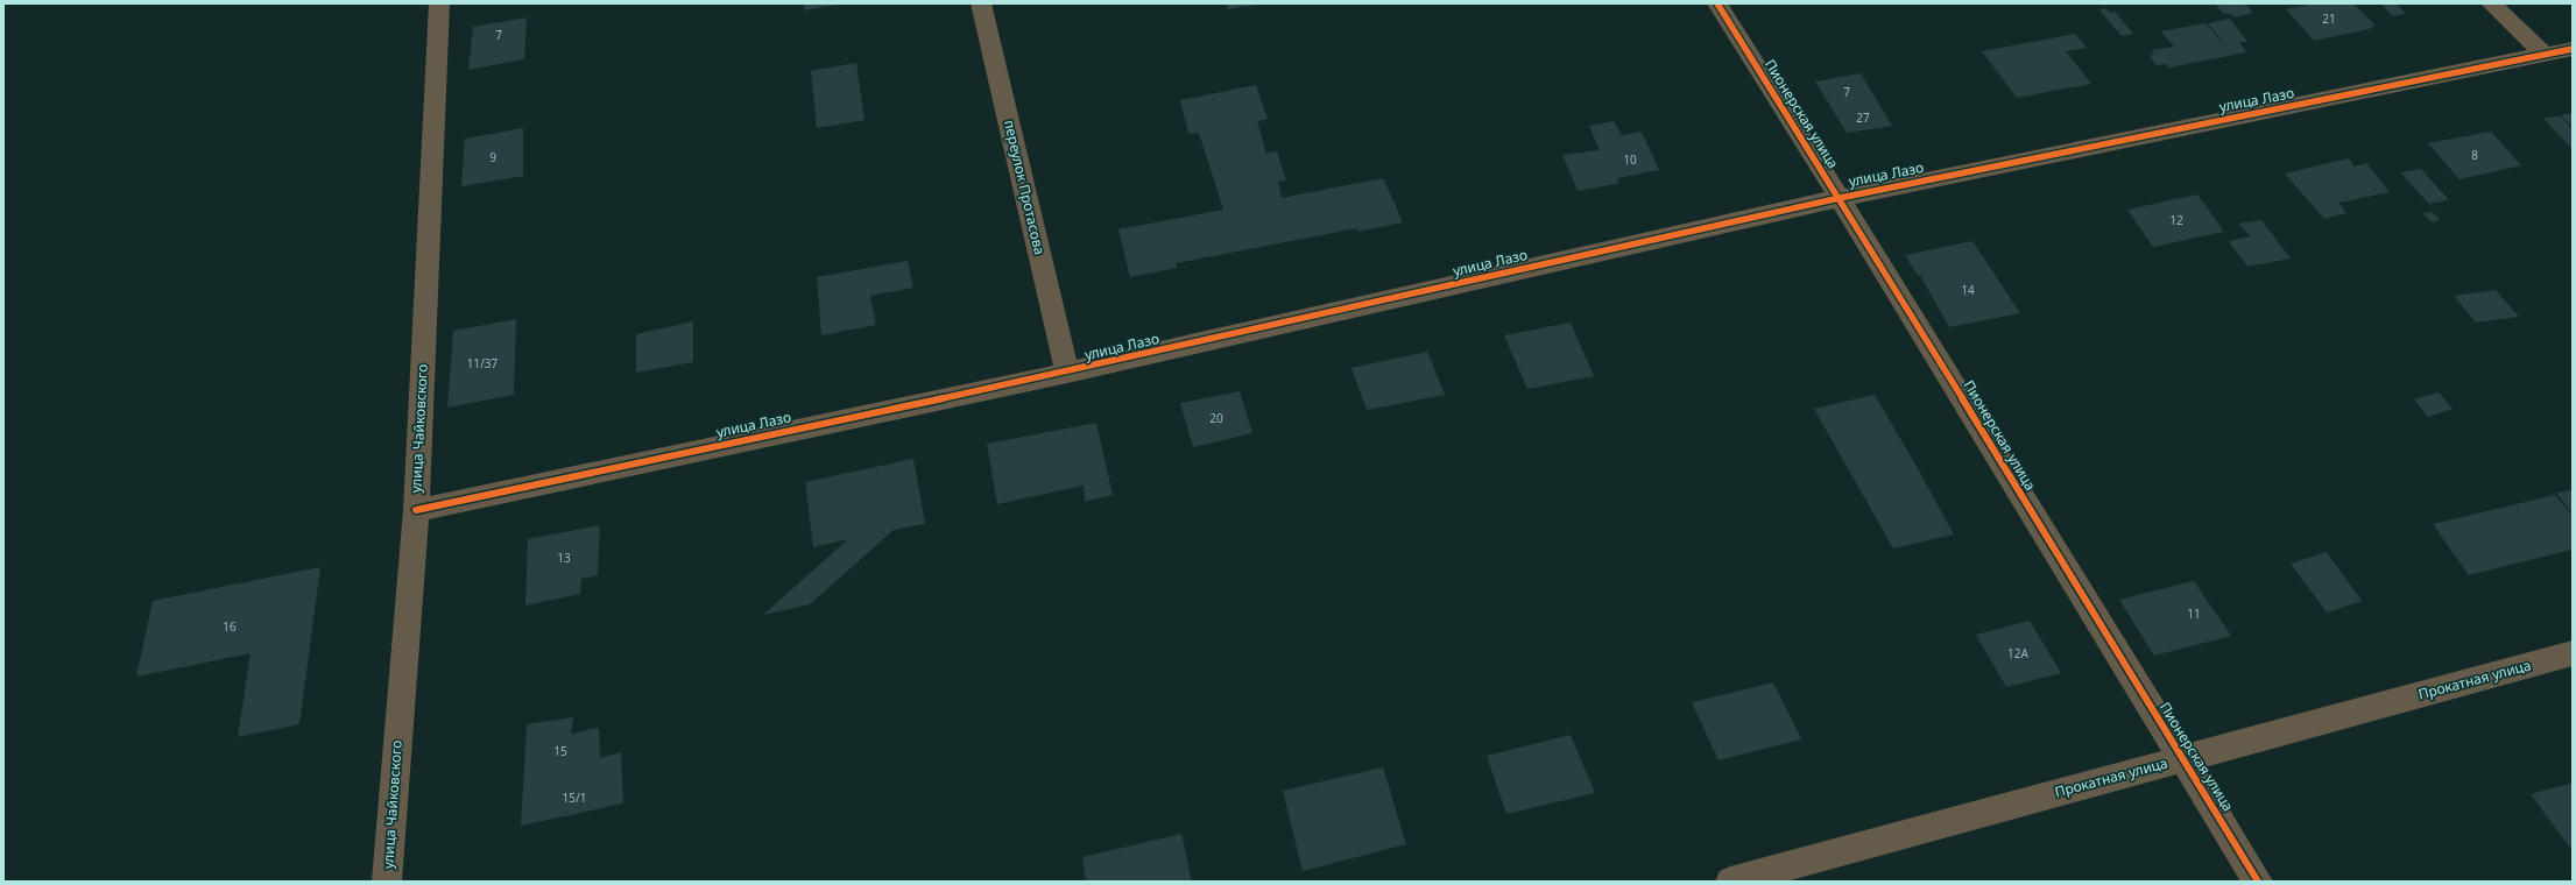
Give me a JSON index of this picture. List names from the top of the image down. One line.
{"streets":{"street":["улица Лазо","Пионерская улица","переулок Протасова","улица Чайковского","Прокатная улица"]},"crossings":[["улица Лазо","Пионерская улица"],["улица Лазо","переулок Протасова"],["улица Лазо","улица Чайковского"],["Пионерская улица","Прокатная улица"]],"house_numbers":["21","7","7","27","8","9","10","12","14","11/37","20","13","11","16","12А","15","15/1"]}
